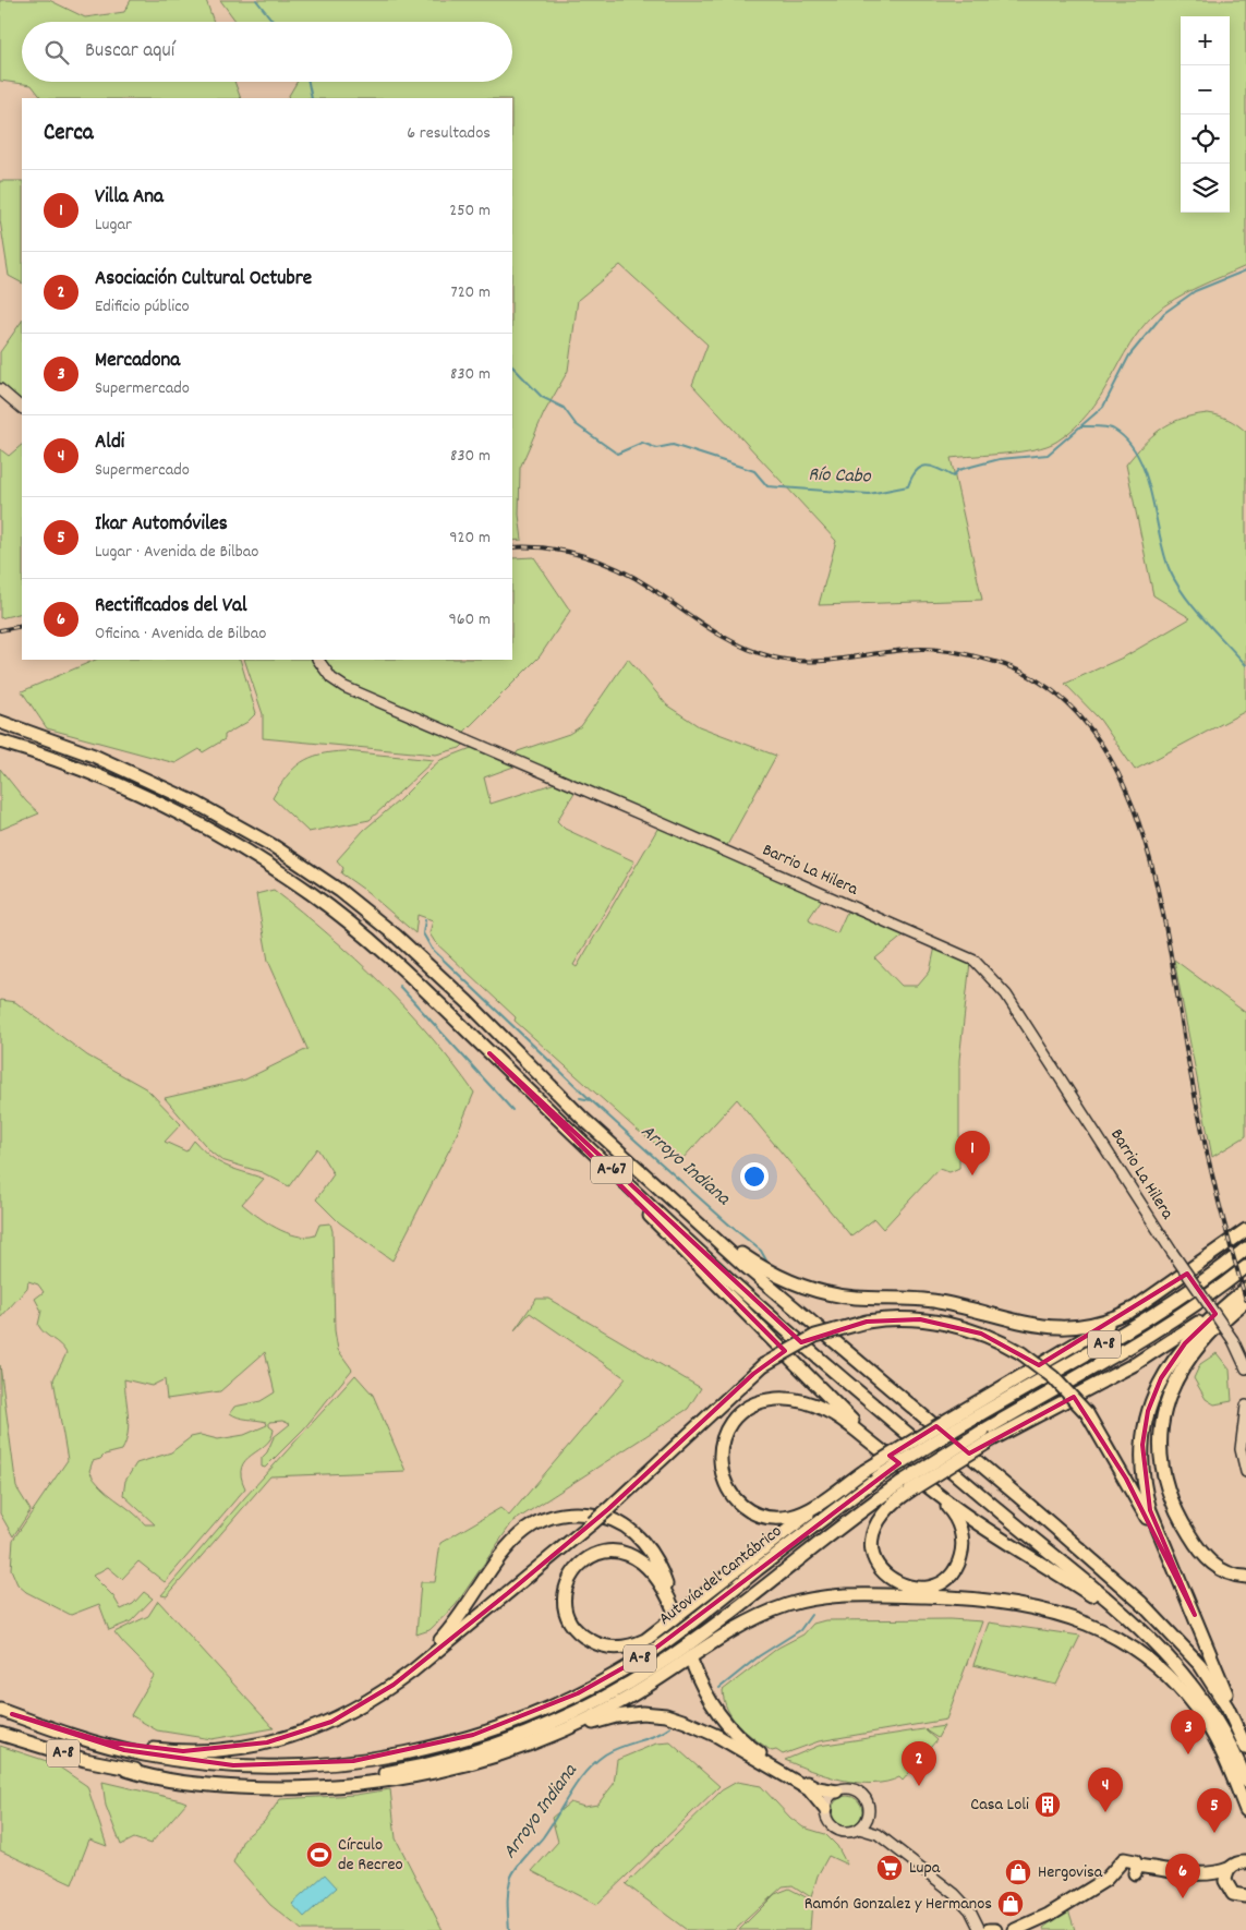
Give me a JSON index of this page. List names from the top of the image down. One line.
{"streets":{"highway":["A-67","A-8","Autovía del Cantábrico"],"street":["Barrio La Hilera"]},"water":["Río Cabo","Arroyo Indiana"],"places":{"building":["Casa Loli"],"sports":["Círculo de Recreo"],"supermarket":["Lupa"],"shop":["Hergovisa","Ramón Gonzalez y Hermanos"]},"page":{"map_buttons":["+","−"],"search":"Buscar aquí","heading":["Cerca","6 resultados"],"list":[{"mark":"1","name":"Villa Ana","note":"Lugar","value":"250 m"},{"mark":"2","name":"Asociación Cultural Octubre","note":"Edificio público","value":"720 m"},{"mark":"3","name":"Mercadona","note":"Supermercado","value":"830 m"},{"mark":"4","name":"Aldi","note":"Supermercado","value":"830 m"},{"mark":"5","name":"Ikar Automóviles","note":"Lugar · Avenida de Bilbao","value":"920 m"},{"mark":"6","name":"Rectificados del Val","note":"Oficina · Avenida de Bilbao","value":"960 m"}],"pins":["1","3","2","4","5","6"]}}
